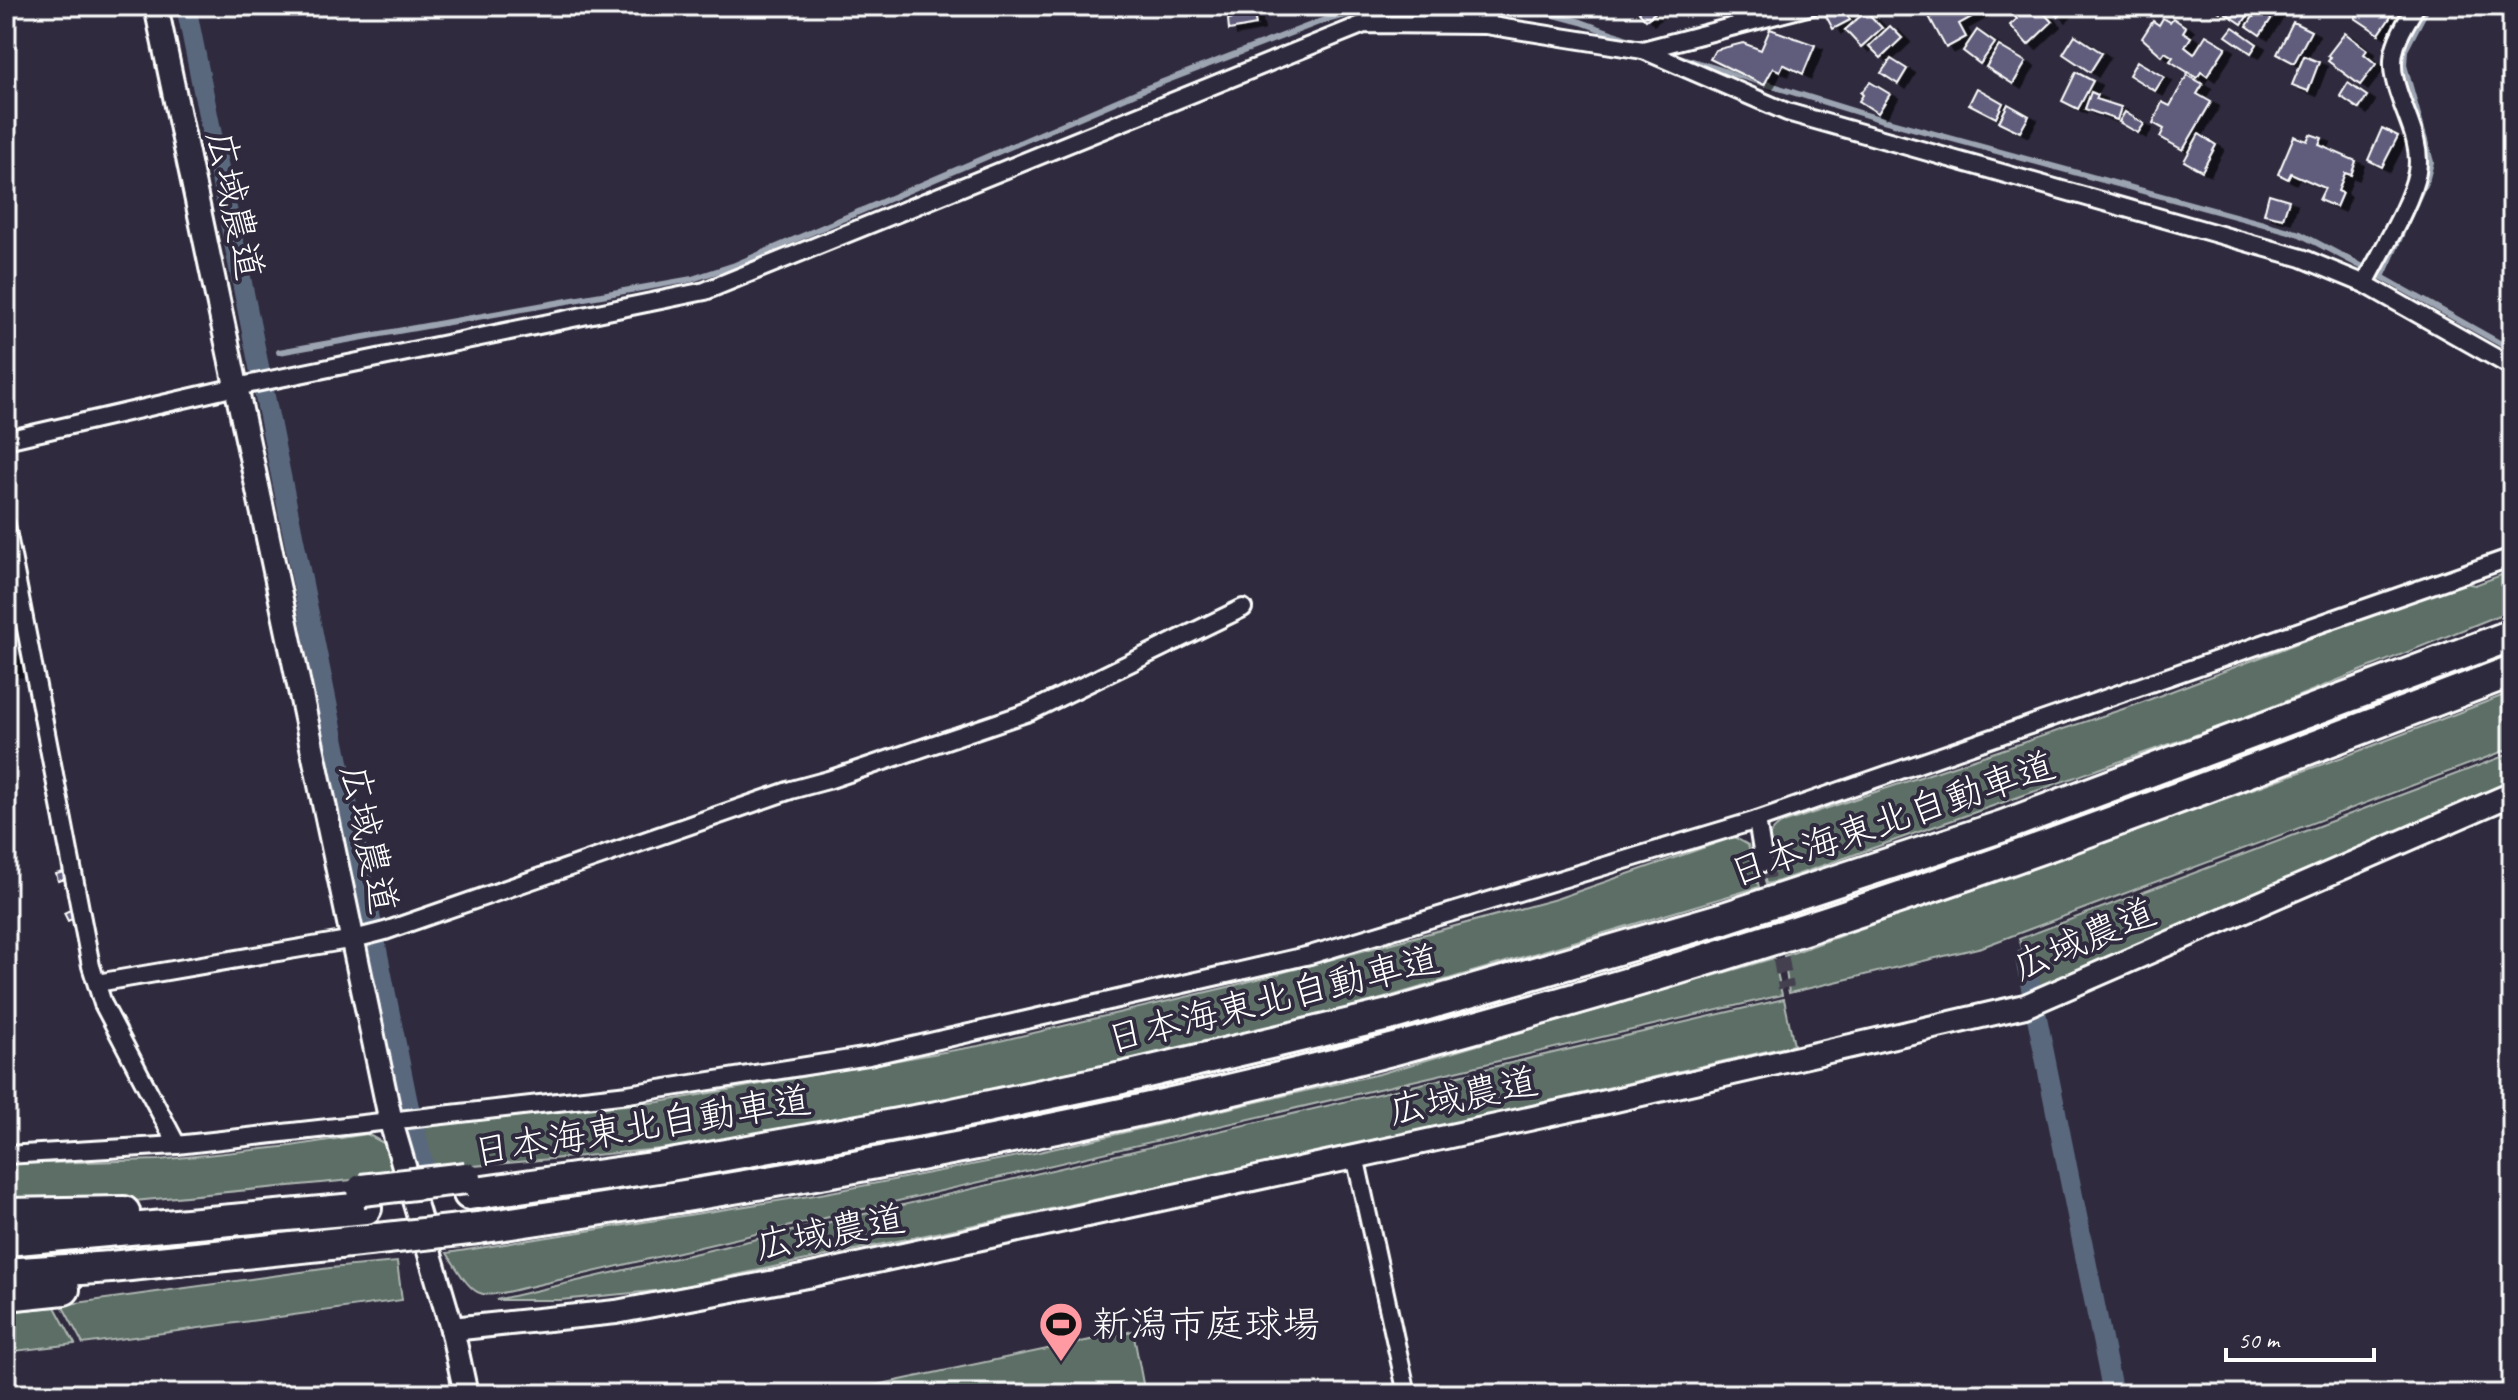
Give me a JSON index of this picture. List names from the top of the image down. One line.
{"streets":{"highway":["日本海東北自動車道"],"street":["広域農道"]},"places":{"sports":["新潟市庭球場"]},"scale_bar":"50 m"}
